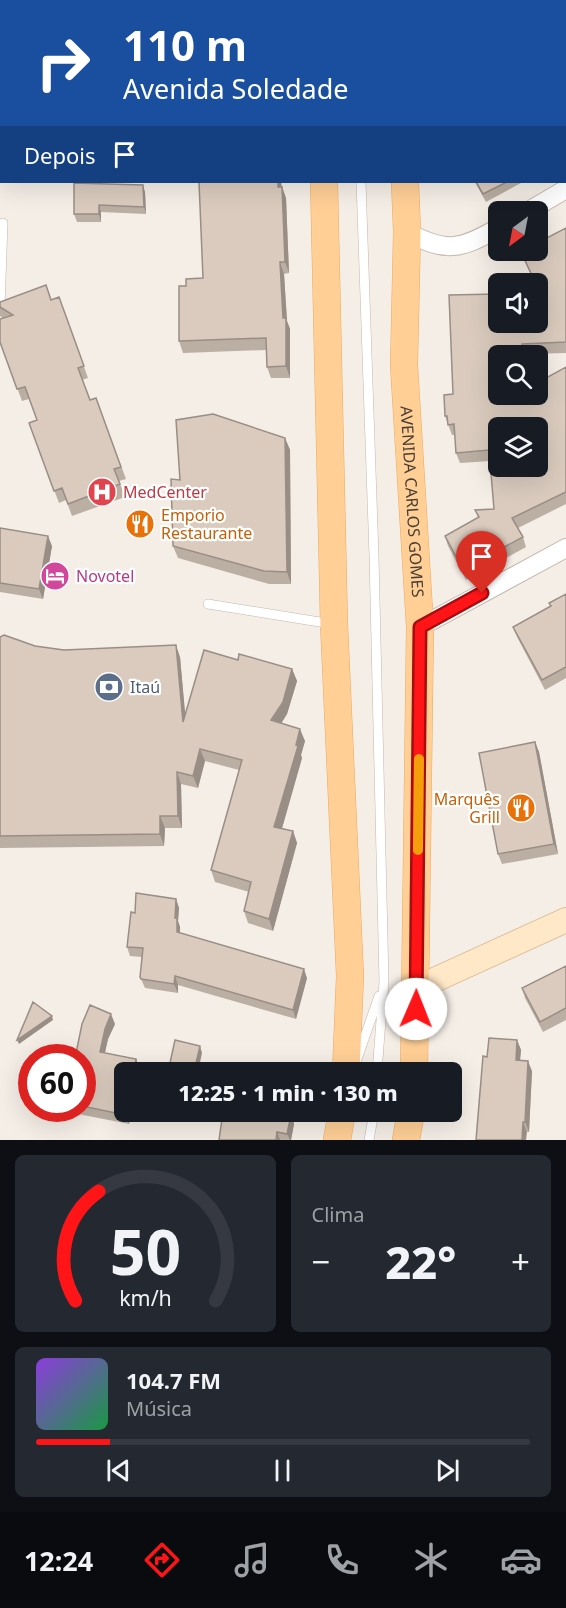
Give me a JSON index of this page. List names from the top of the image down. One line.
{"streets":{"main road":["AVENIDA CARLOS GOMES"]},"places":{"hospital":["MedCenter"],"restaurant":["Emporio Restaurante","Marquês Grill"],"hotel":["Novotel"],"bank":["Itaú"]},"north":"bottom left","page":{"turn":["110 m","Avenida Soledade"],"then":"Depois","limit":"60","trip":"12:25 · 1 min · 130 m","tile":"Clima","heat":["−","22°","+"],"song":["104.7 FM","Música"],"tabs":"12:24","gauge":["50","km/h"]}}
